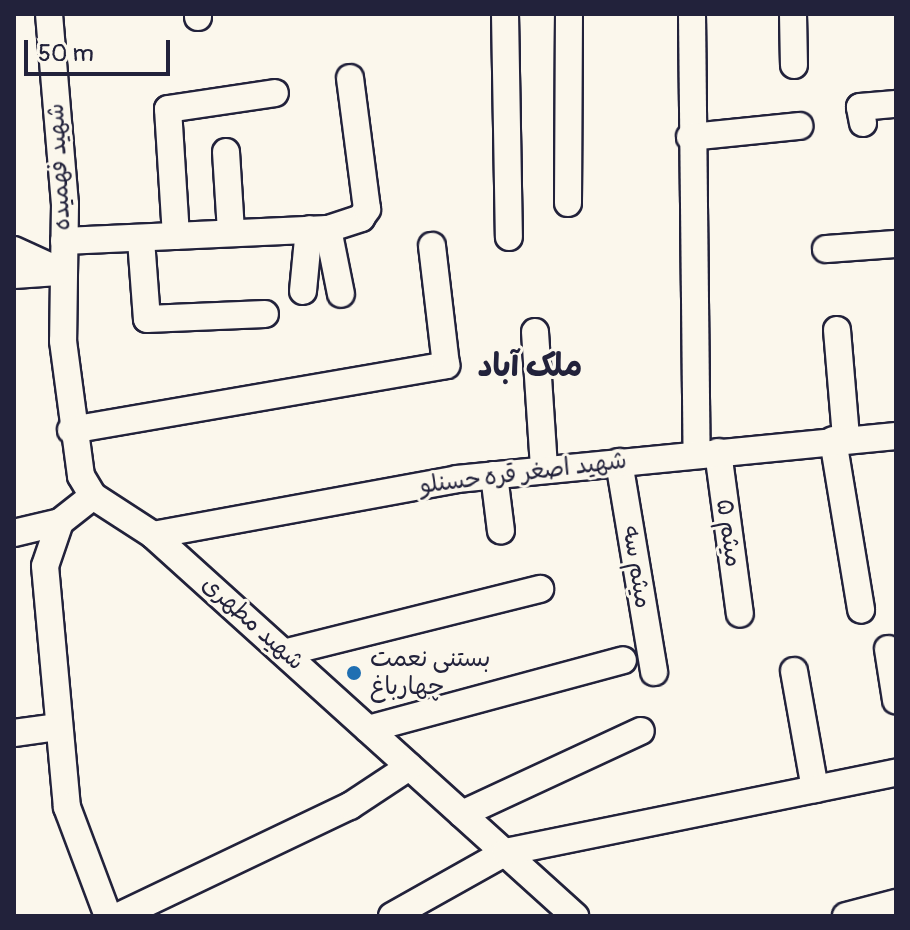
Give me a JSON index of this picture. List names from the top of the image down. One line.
{"streets":{"street":["شهید فهمیده","شهید اصغر قره حسنلو","میثم ۵","میثم سه","شهید مطهری"]},"crossings":[["شهید اصغر قره حسنلو","میثم ۵"],["شهید اصغر قره حسنلو","میثم سه"],["شهید اصغر قره حسنلو","شهید مطهری"]],"districts":["ملک آباد"],"places":["بستنی نعمت چهارباغ"],"scale_bar":"50 m"}
